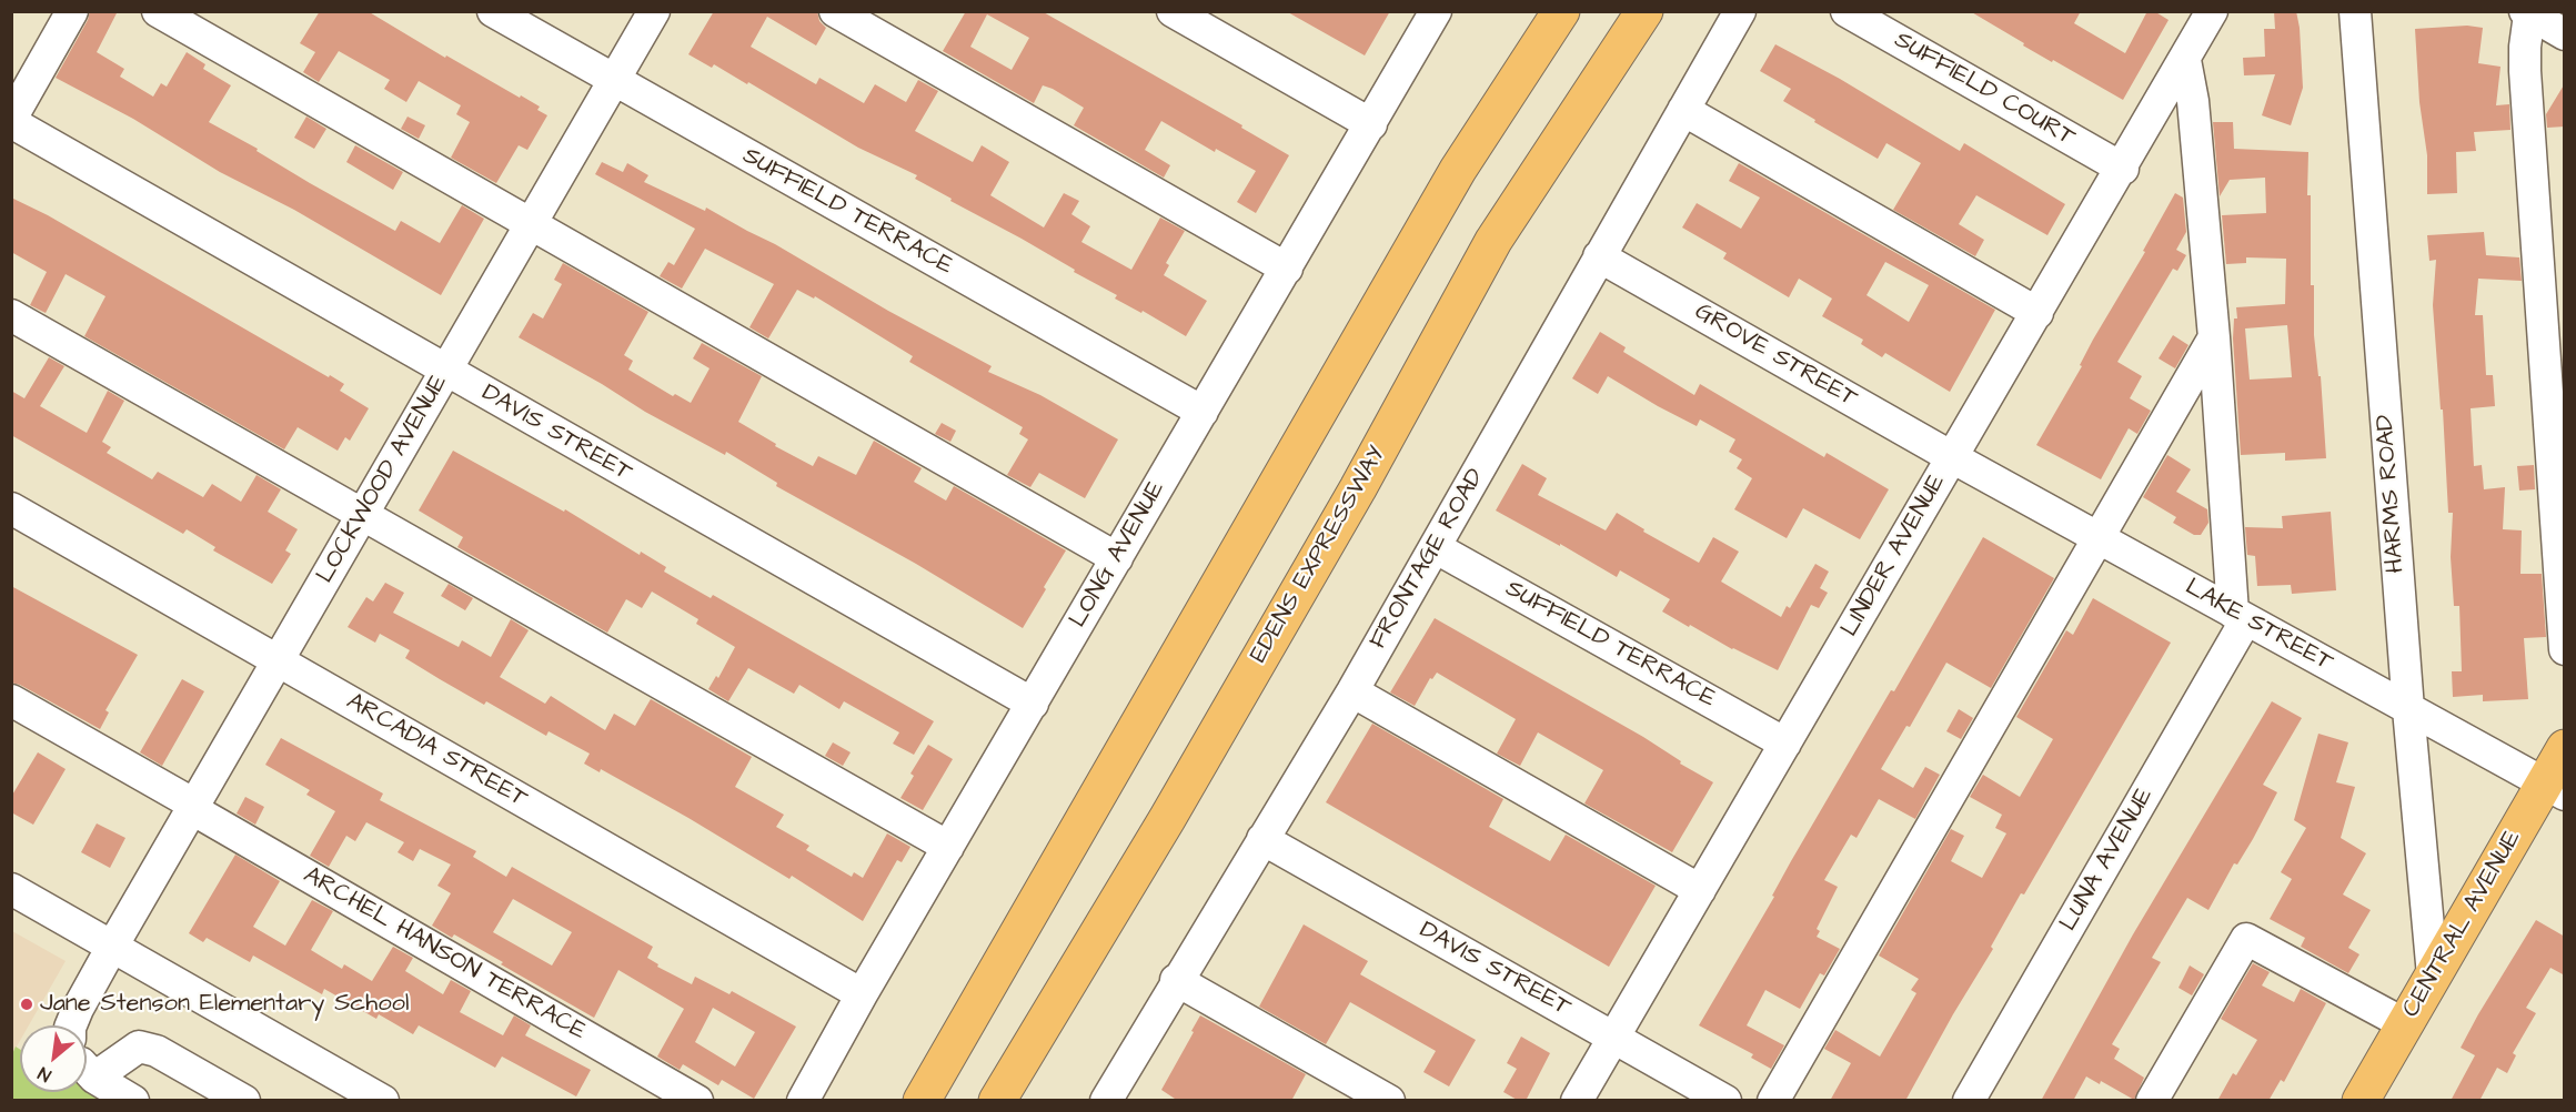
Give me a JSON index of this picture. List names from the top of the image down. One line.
{"streets":{"main road":["EDENS EXPRESSWAY","CENTRAL AVENUE"],"street":["SUFFIELD COURT","SUFFIELD TERRACE","GROVE STREET","DAVIS STREET","LOCKWOOD AVENUE","HARMS ROAD","LONG AVENUE","LINDER AVENUE","FRONTAGE ROAD","LAKE STREET","ARCADIA STREET","LUNA AVENUE","ARCHEL HANSON TERRACE"]},"crossings":[["SUFFIELD COURT","LINDER AVENUE"],["SUFFIELD TERRACE","LOCKWOOD AVENUE"],["SUFFIELD TERRACE","LONG AVENUE"],["SUFFIELD TERRACE","LINDER AVENUE"],["SUFFIELD TERRACE","FRONTAGE ROAD"],["GROVE STREET","LINDER AVENUE"],["GROVE STREET","FRONTAGE ROAD"],["GROVE STREET","LAKE STREET"],["DAVIS STREET","LOCKWOOD AVENUE"],["DAVIS STREET","LONG AVENUE"],["DAVIS STREET","LINDER AVENUE"],["DAVIS STREET","FRONTAGE ROAD"],["LOCKWOOD AVENUE","ARCADIA STREET"],["LOCKWOOD AVENUE","ARCHEL HANSON TERRACE"],["HARMS ROAD","LAKE STREET"],["HARMS ROAD","CENTRAL AVENUE"],["LONG AVENUE","ARCADIA STREET"],["LINDER AVENUE","LAKE STREET"],["LAKE STREET","LUNA AVENUE"],["LAKE STREET","CENTRAL AVENUE"]],"places":["Jane Stenson Elementary School"],"north":"bottom left"}
